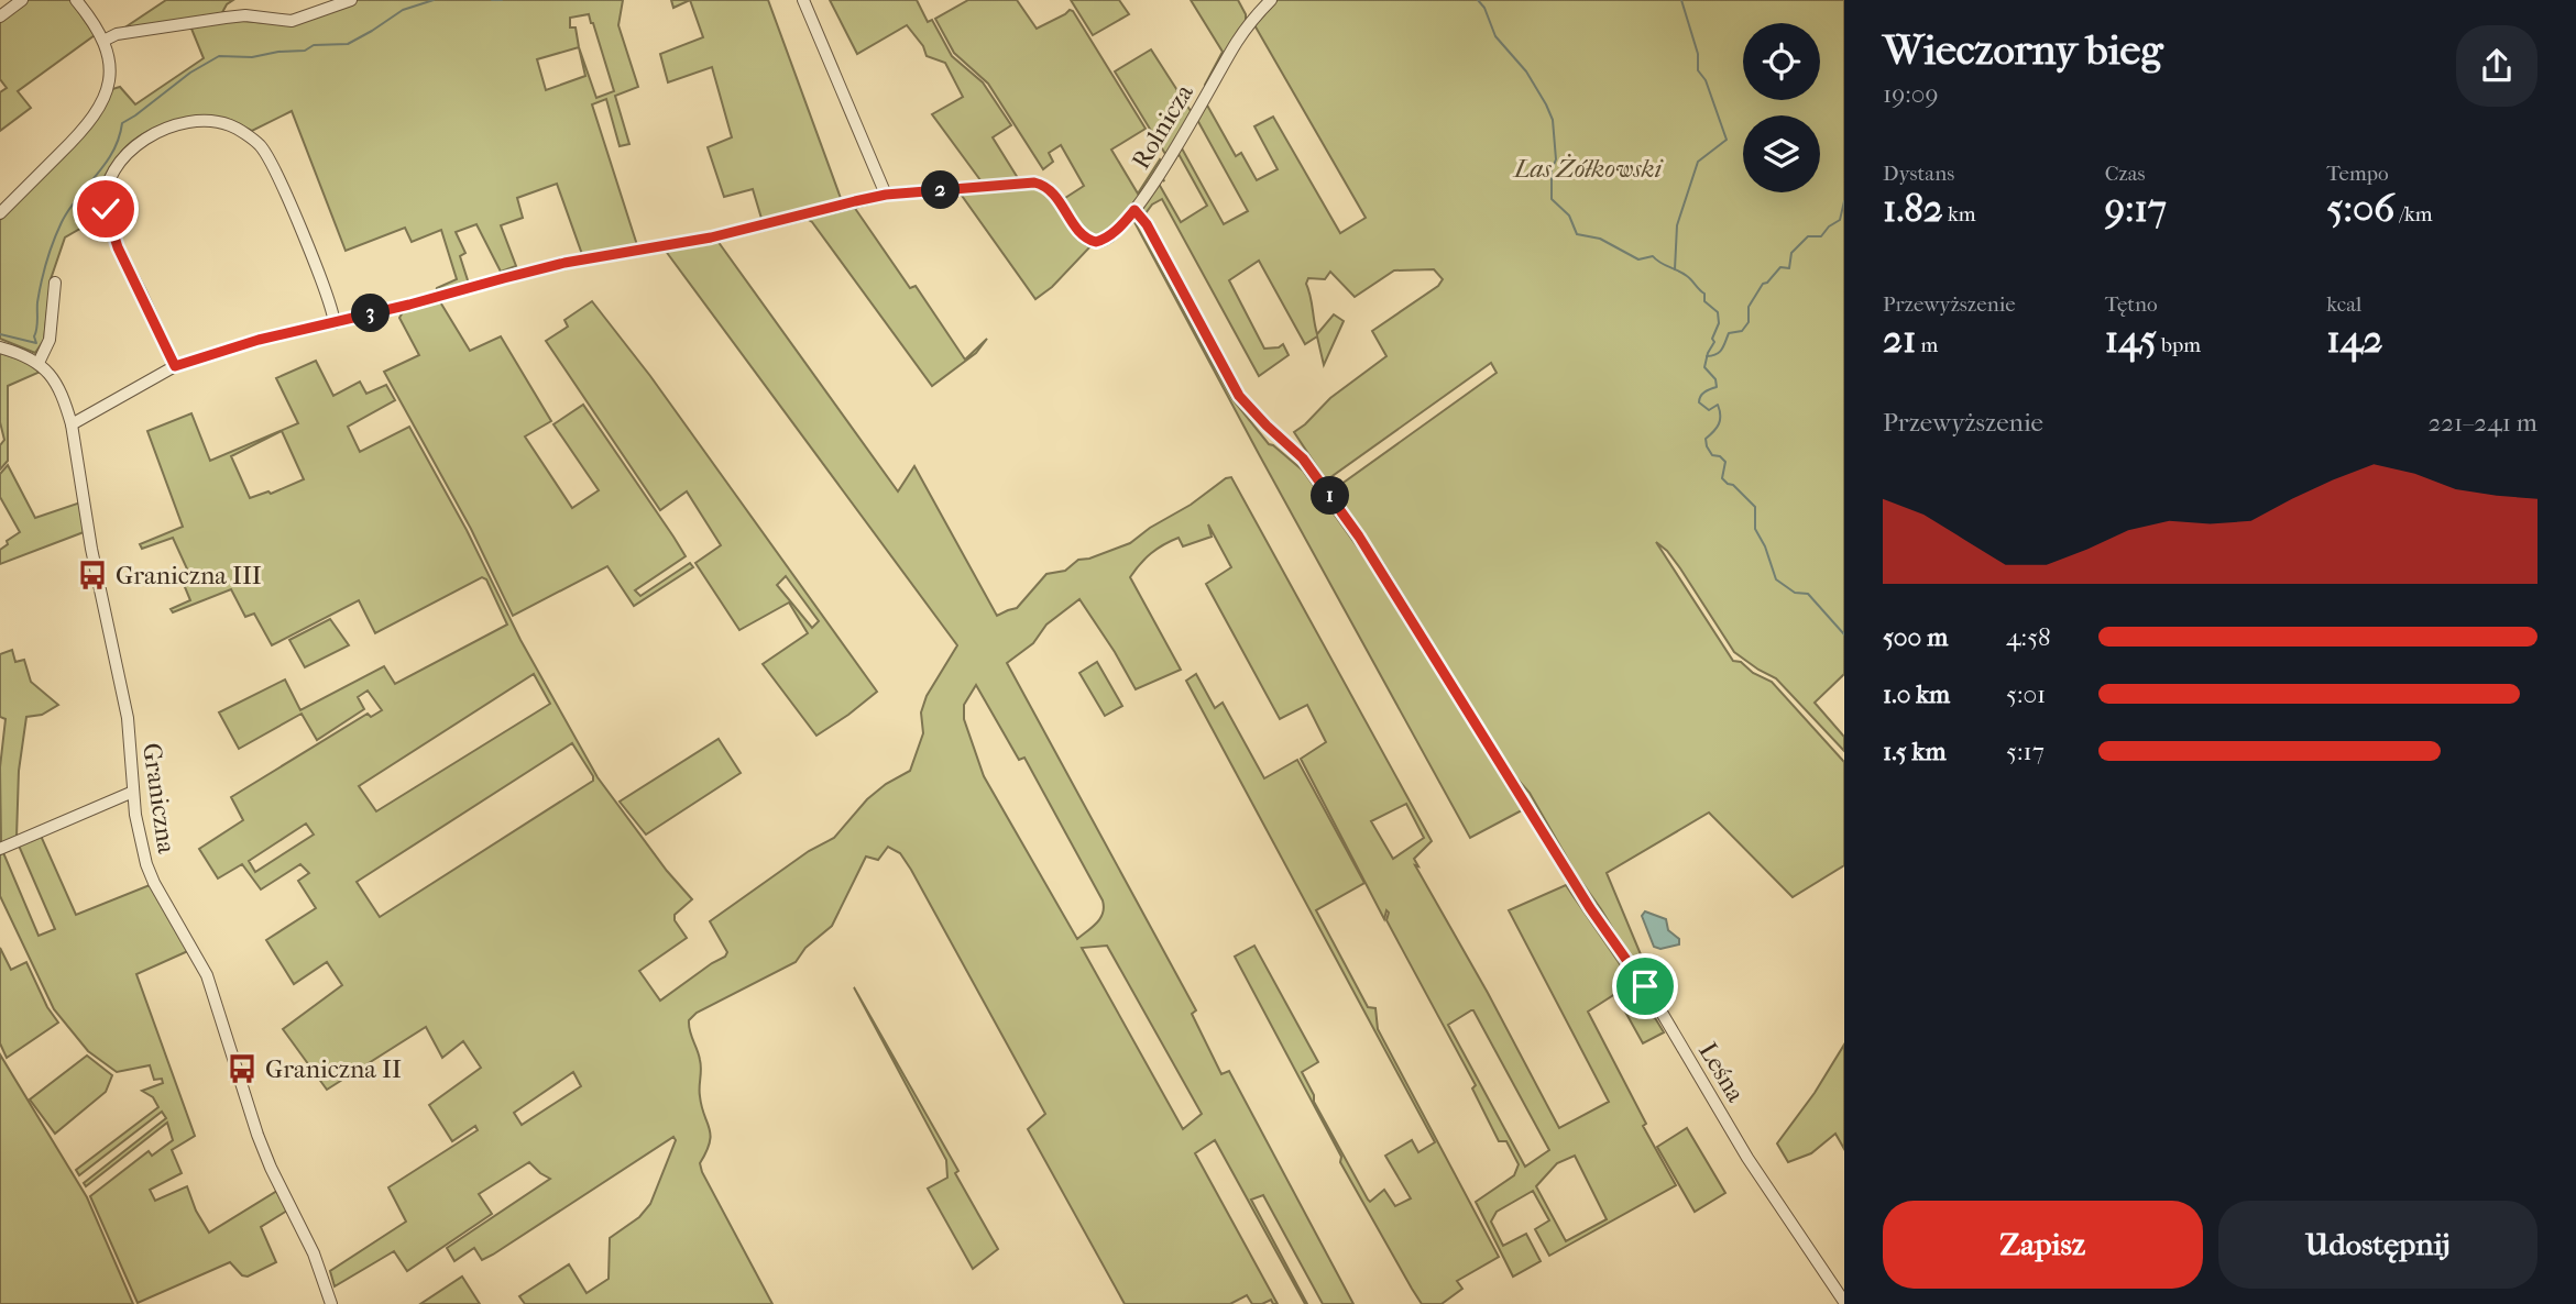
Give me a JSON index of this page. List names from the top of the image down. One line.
{"streets":{"street":["Rolnicza","Graniczna","Leśna"]},"crossings":[["Rolnicza","Graniczna"],["Rolnicza","Leśna"]],"parks":["Las Żółkowski"],"places":{"bus stop":["Graniczna III","Graniczna II"]},"page":{"heading":["Wieczorny bieg","19:09"],"stats":[["Dystans","1.82 km"],["Czas","9:17"],["Tempo","5:06 /km"],["Przewyższenie","21 m"],["Tętno","145 bpm"],["kcal","142"]],"pins":["2","3","1"],"chart":["Przewyższenie","221–241 m"],"list":[{"name":"500 m","note":"4:58"},{"name":"1.0 km","note":"5:01"},{"name":"1.5 km","note":"5:17"}],"buttons":["Zapisz","Udostępnij"]}}
